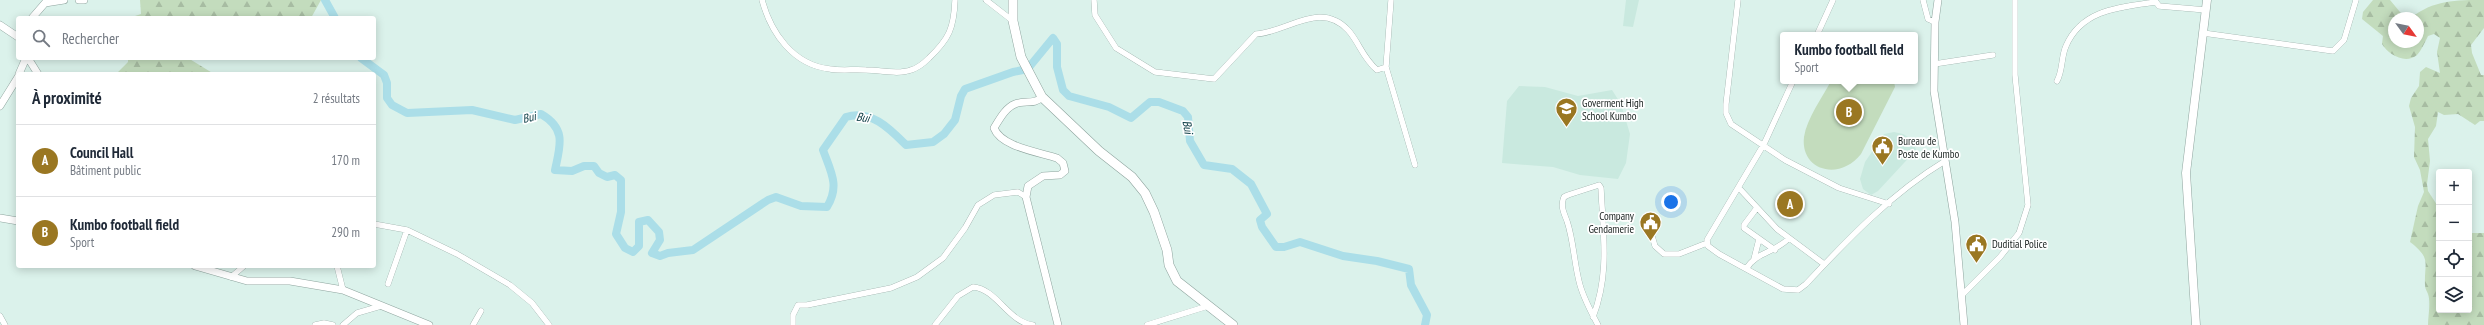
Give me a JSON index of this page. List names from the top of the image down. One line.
{"water":["Bui"],"places":{"school or university":["Goverment High School Kumbo"],"public building":["Bureau de Poste de Kumbo","Company Gendamerie","Duditial Police"]},"north":"bottom right","page":{"search":"Rechercher","popup":["Kumbo football field","Sport"],"heading":["À proximité","2 résultats"],"pins":["B","A"],"list":[{"mark":"A","name":"Council Hall","note":"Bâtiment public","value":"170 m"},{"mark":"B","name":"Kumbo football field","note":"Sport","value":"290 m"}],"map_buttons":["+","−"]}}
